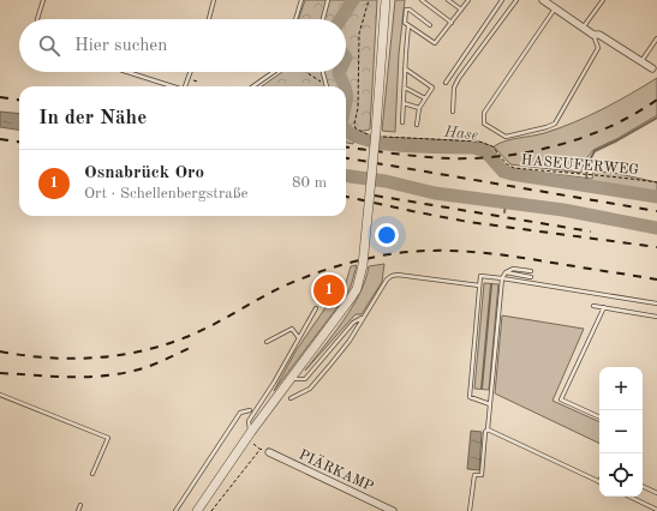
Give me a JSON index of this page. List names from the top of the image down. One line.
{"streets":{"street":["PIÄRKAMP"],"path":["HASEUFERWEG"]},"water":["Hase"],"page":{"search":"Hier suchen","heading":"In der Nähe","list":[{"mark":"1","name":"Osnabrück Oro","note":"Ort · Schellenbergstraße","value":"80 m"}],"pins":"1","map_buttons":["+","−"]}}
